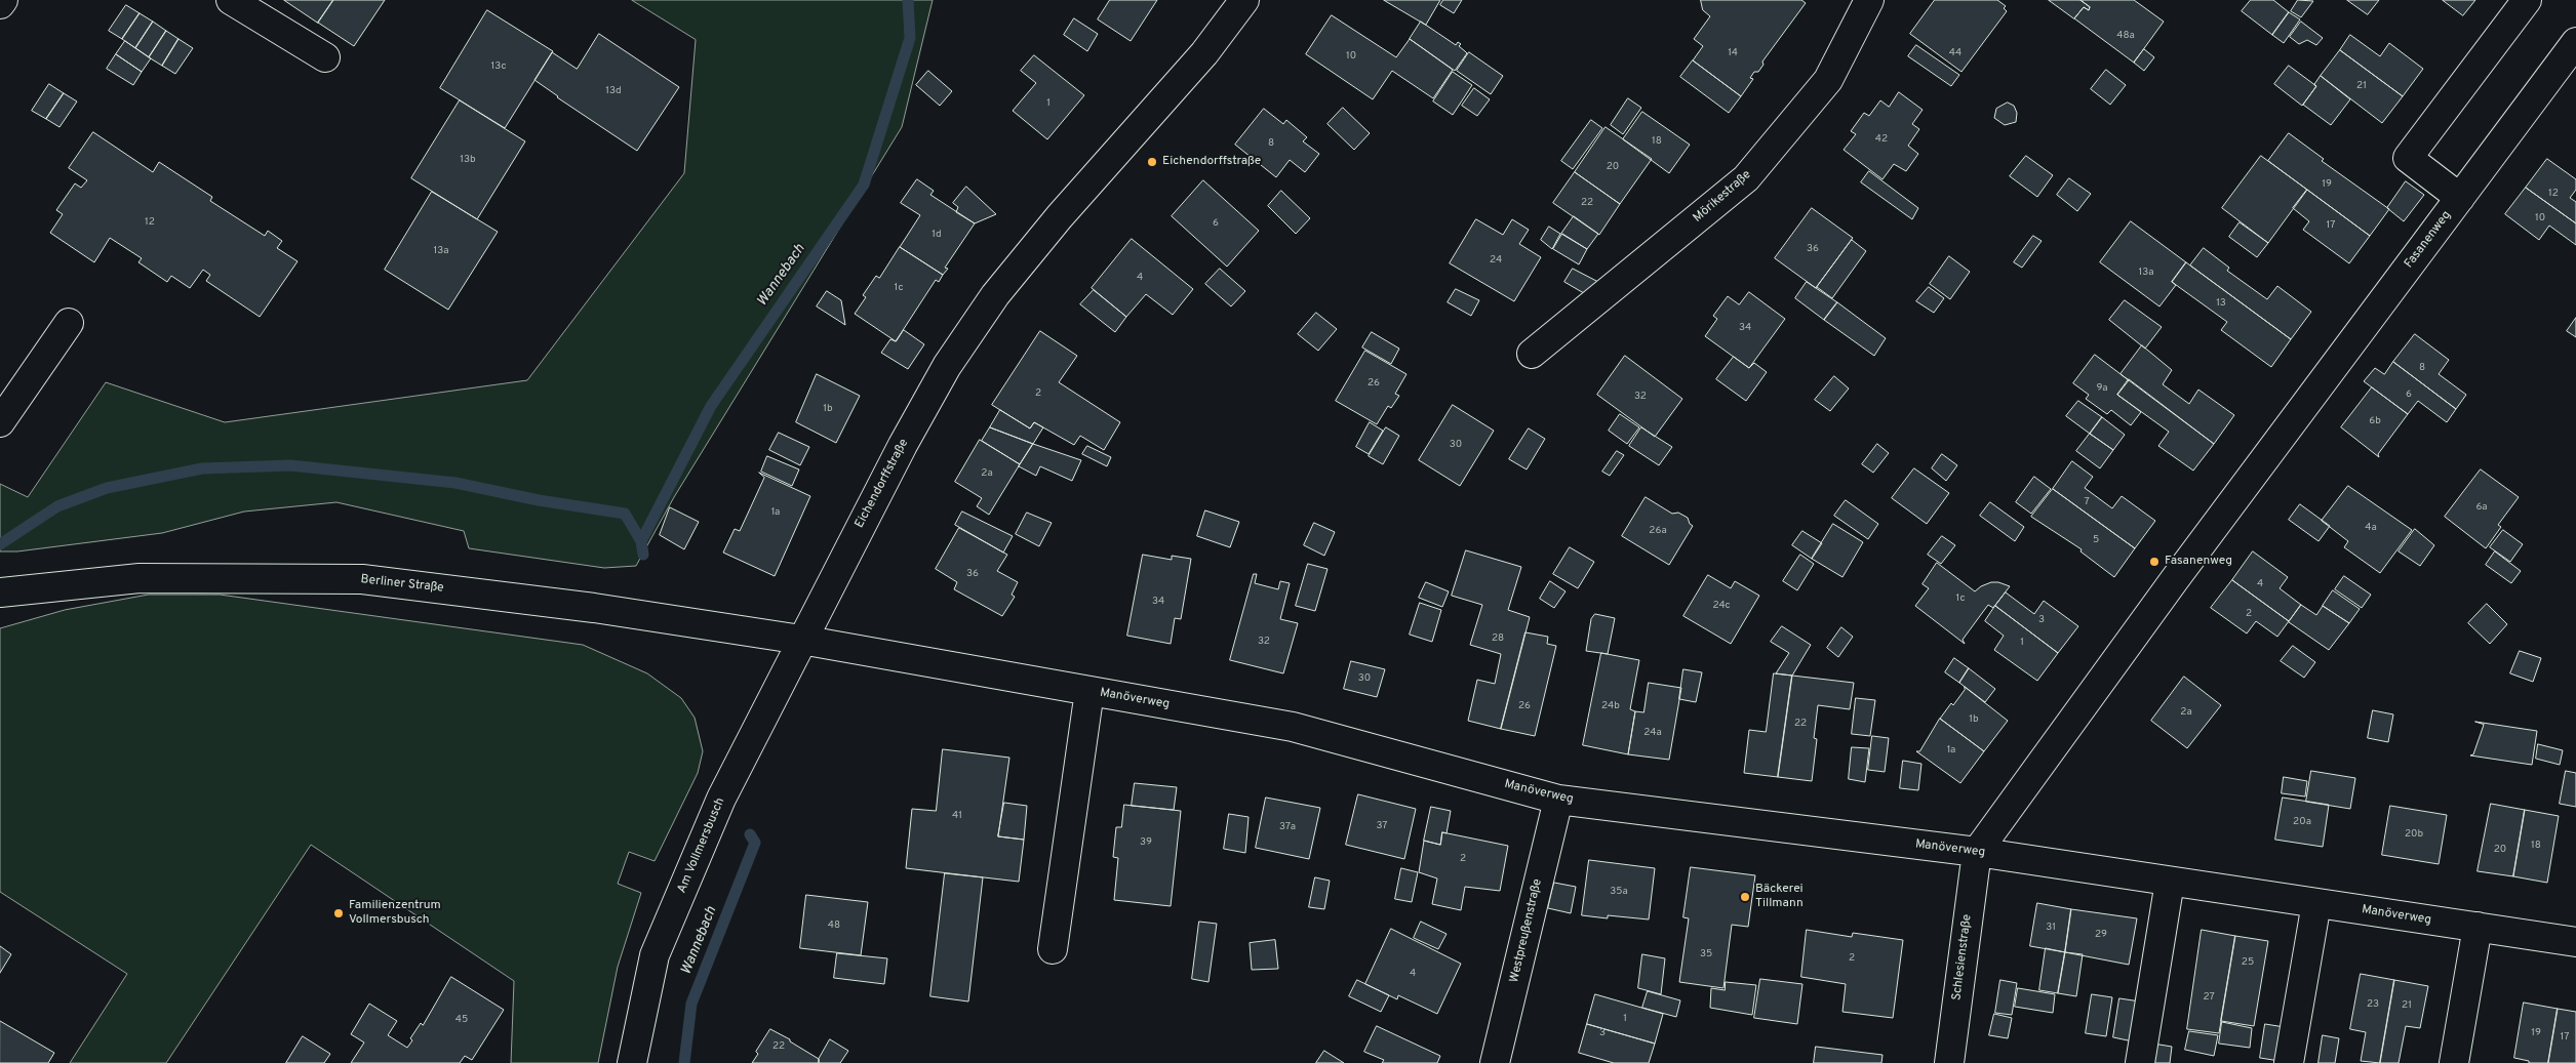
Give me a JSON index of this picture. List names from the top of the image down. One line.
{"streets":{"street":["Mörikestraße","Fasanenweg","Eichendorffstraße","Berliner Straße","Manöverweg","Am Vollmersbusch","Westpreußenstraße","Schlesienstraße"]},"crossings":[["Fasanenweg","Manöverweg"],["Fasanenweg","Schlesienstraße"],["Eichendorffstraße","Berliner Straße"],["Eichendorffstraße","Manöverweg"],["Eichendorffstraße","Am Vollmersbusch"],["Berliner Straße","Manöverweg"],["Berliner Straße","Am Vollmersbusch"],["Manöverweg","Am Vollmersbusch"],["Manöverweg","Westpreußenstraße"],["Manöverweg","Schlesienstraße"]],"water":["Wannebach"],"places":["Eichendorffstraße","Fasanenweg","Bäckerei Tillmann","Familienzentrum Vollmersbusch"],"house_numbers":["48a","14","44","10","13c","21","13d","1","42","18","8","13b","20","19","12","22","10","12","6","17","1d","36","13a","24","13a","4","1c","13","34","8","26","9a","2","6","32","1b","6b","30","2a","7","6a","1a","4a","26a","5","36","4","1c","34","24c","2","3","28","32","1","30","26","24b","2a","1b","22","24a","1a","41","20a","37","37a","20b","39","18","20","2","35a","48","31","29","35","2","25","4","27","23","21","1","45","3","19","17","22"]}
